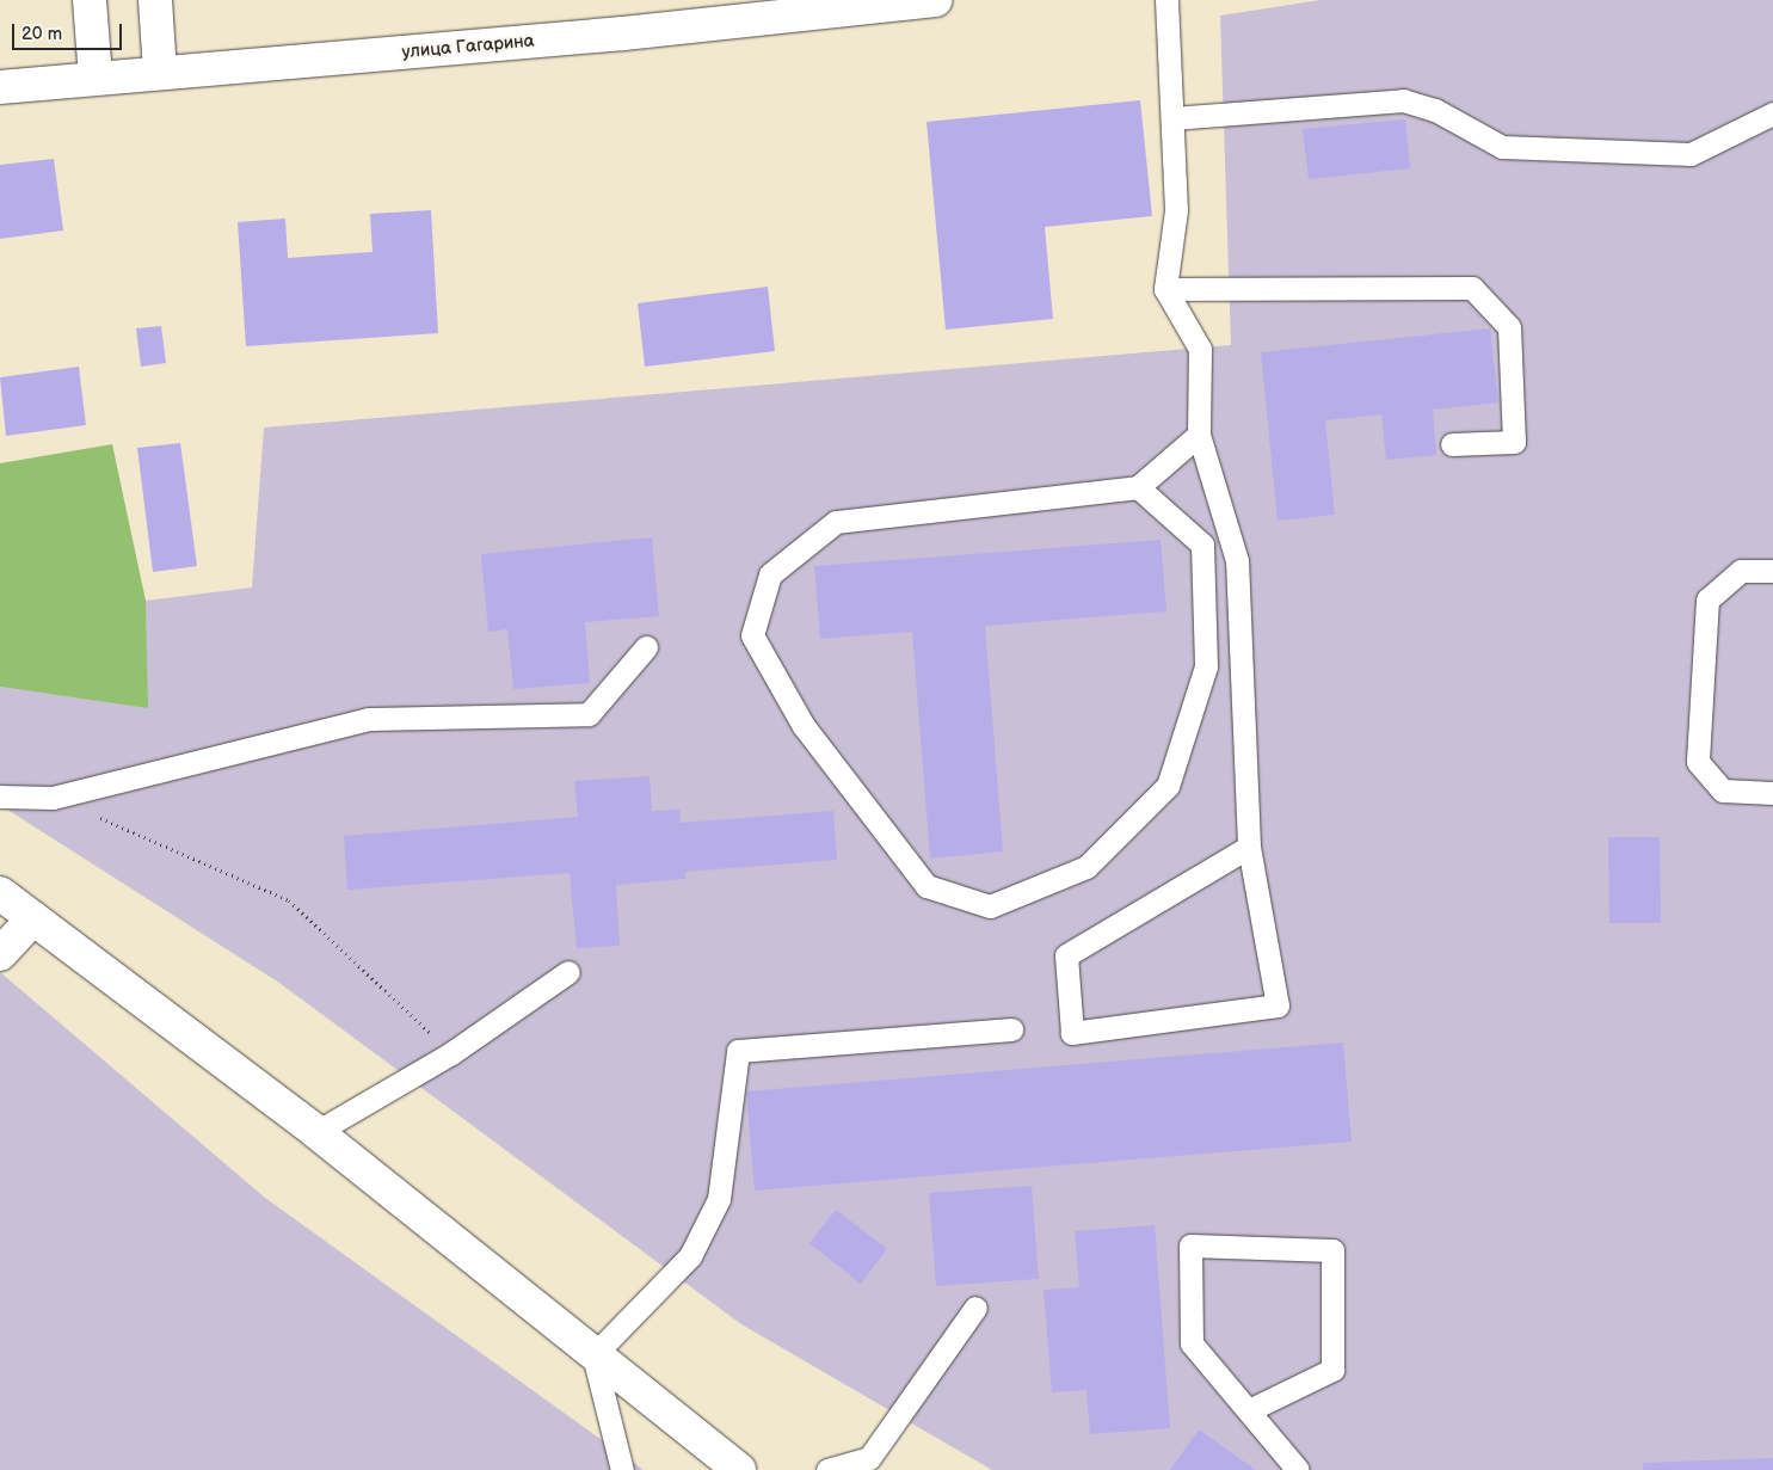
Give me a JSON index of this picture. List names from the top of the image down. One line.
{"streets":{"street":["улица Гагарина"]},"scale_bar":"20 m"}
